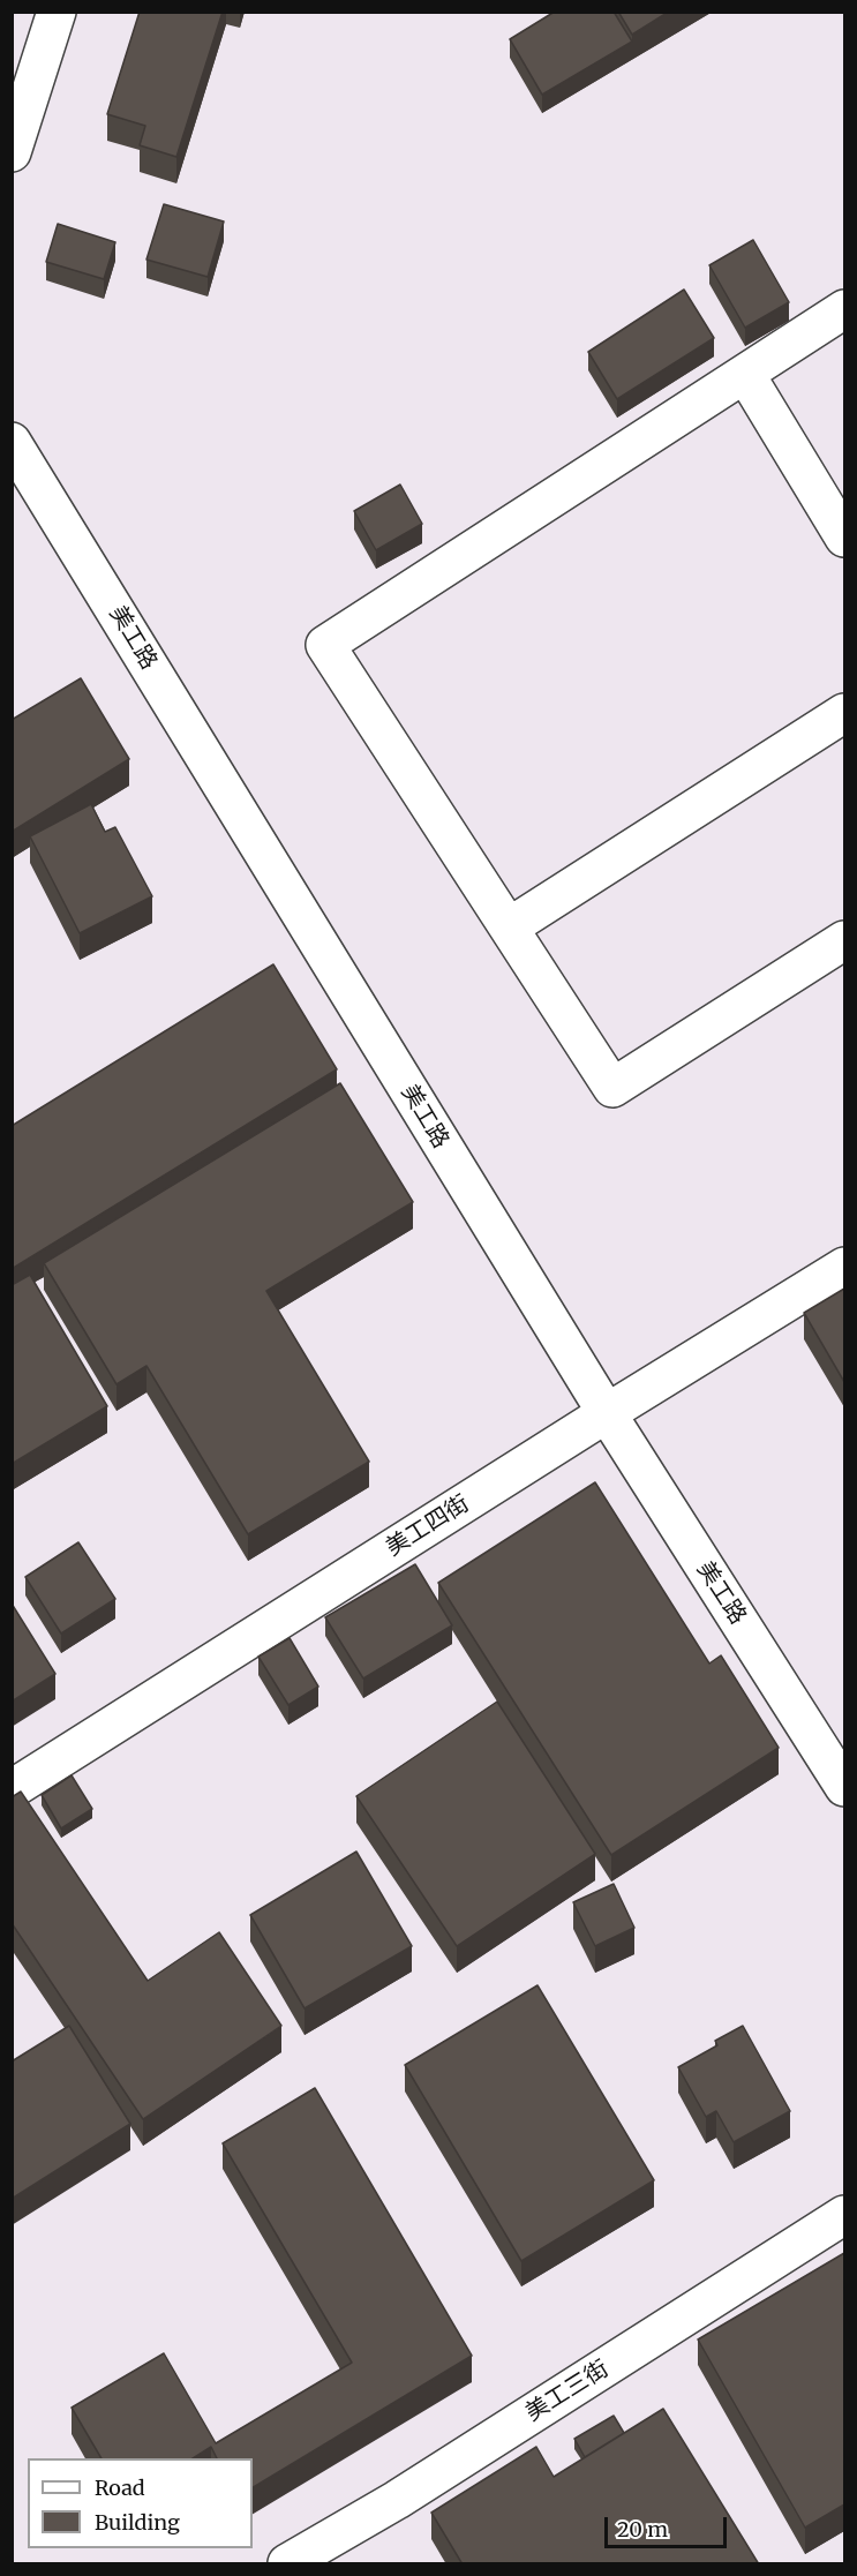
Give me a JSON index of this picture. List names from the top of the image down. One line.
{"streets":{"street":["美工路","美工四街","美工三街"]},"crossings":[["美工路","美工四街"]],"legend":["Road","Building"],"scale_bar":"20 m"}
